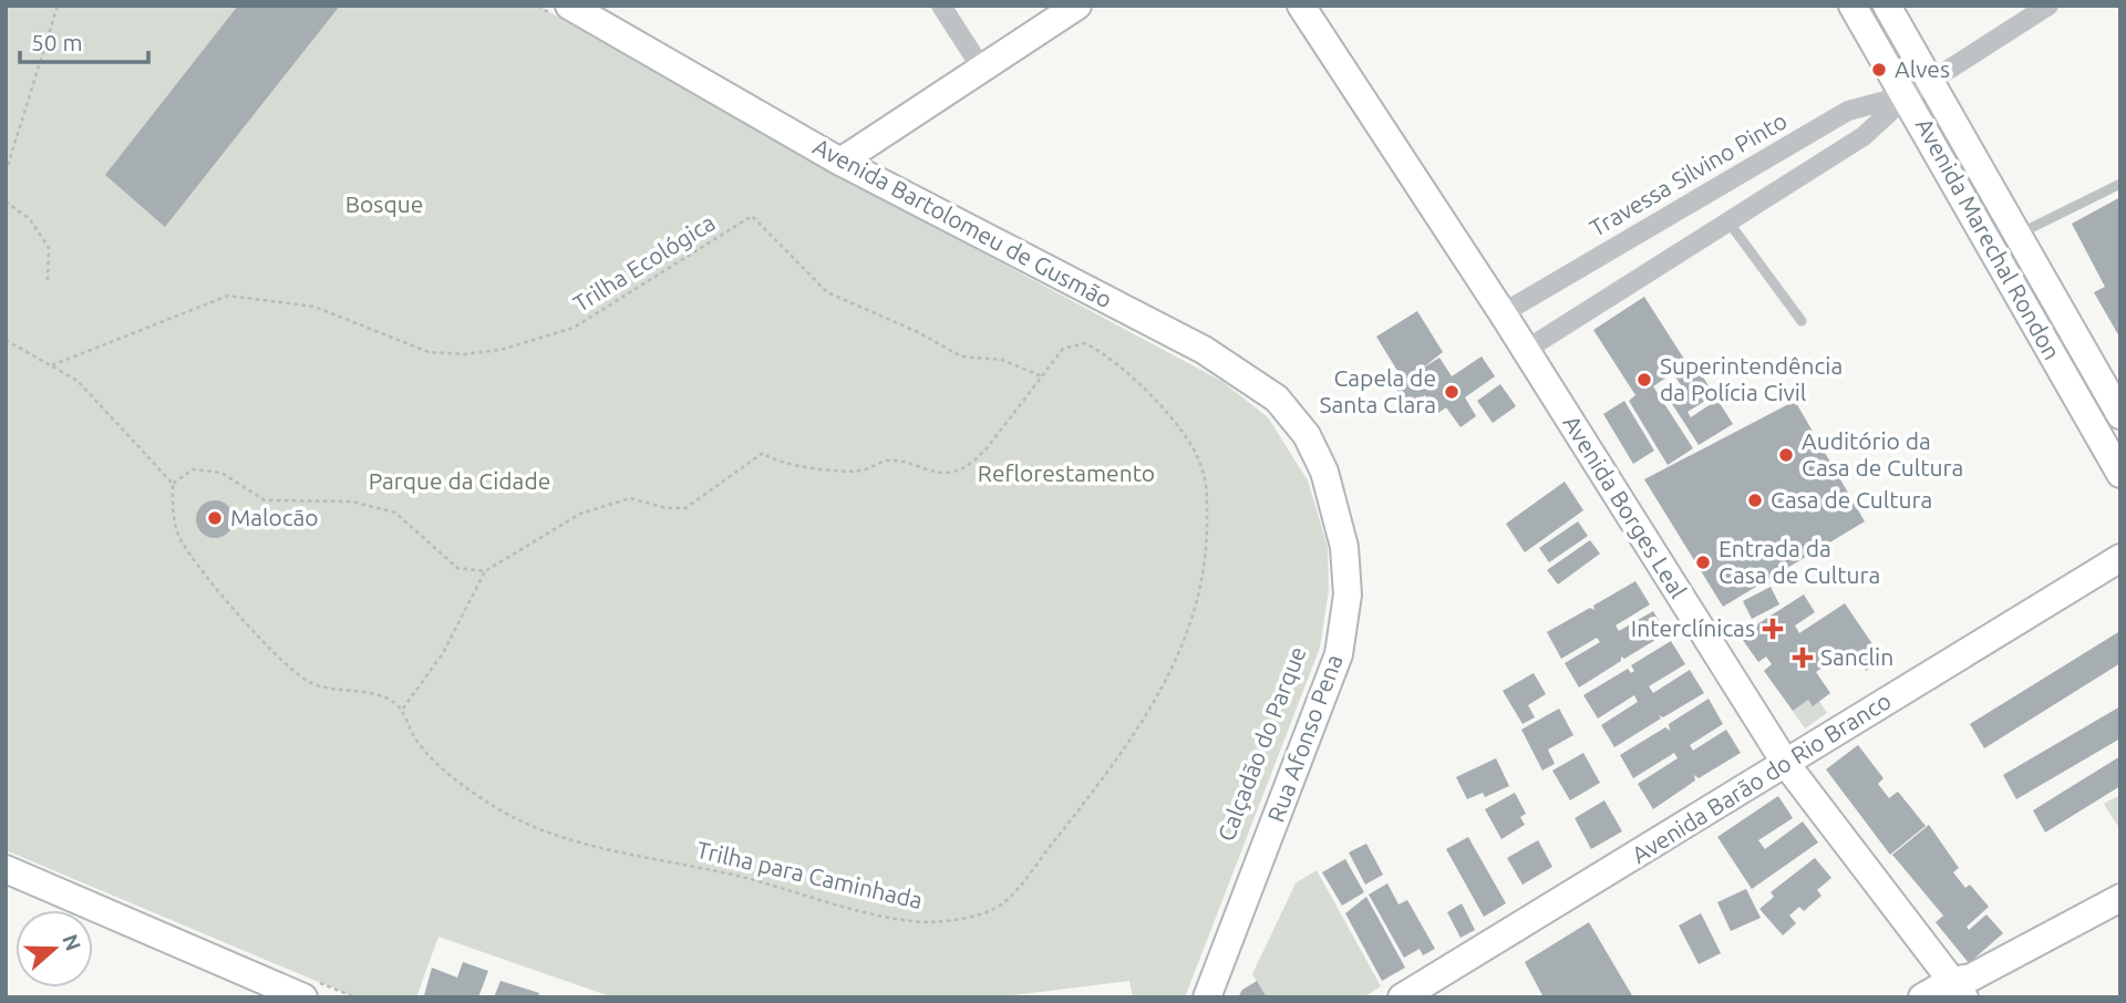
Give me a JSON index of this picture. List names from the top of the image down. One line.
{"streets":{"main road":["Avenida Bartolomeu de Gusmão","Avenida Marechal Rondon","Avenida Borges Leal","Rua Afonso Pena","Avenida Barão do Rio Branco"],"street":["Travessa Silvino Pinto"],"path":["Trilha Ecológica","Trilha para Caminhada"]},"crossings":[["Travessa Silvino Pinto","Avenida Marechal Rondon"],["Travessa Silvino Pinto","Avenida Borges Leal"],["Avenida Bartolomeu de Gusmão","Rua Afonso Pena"],["Trilha Ecológica","Trilha para Caminhada"],["Avenida Borges Leal","Avenida Barão do Rio Branco"]],"parks":["Bosque","Reflorestamento","Parque da Cidade"],"places":{"other":["Alves","Superintendência da Polícia Civil","Capela de Santa Clara","Auditório da Casa de Cultura","Casa de Cultura","Malocão","Entrada da Casa de Cultura"],"health":["Interclínicas","Sanclin"]},"scale_bar":"50 m","north":"right"}
